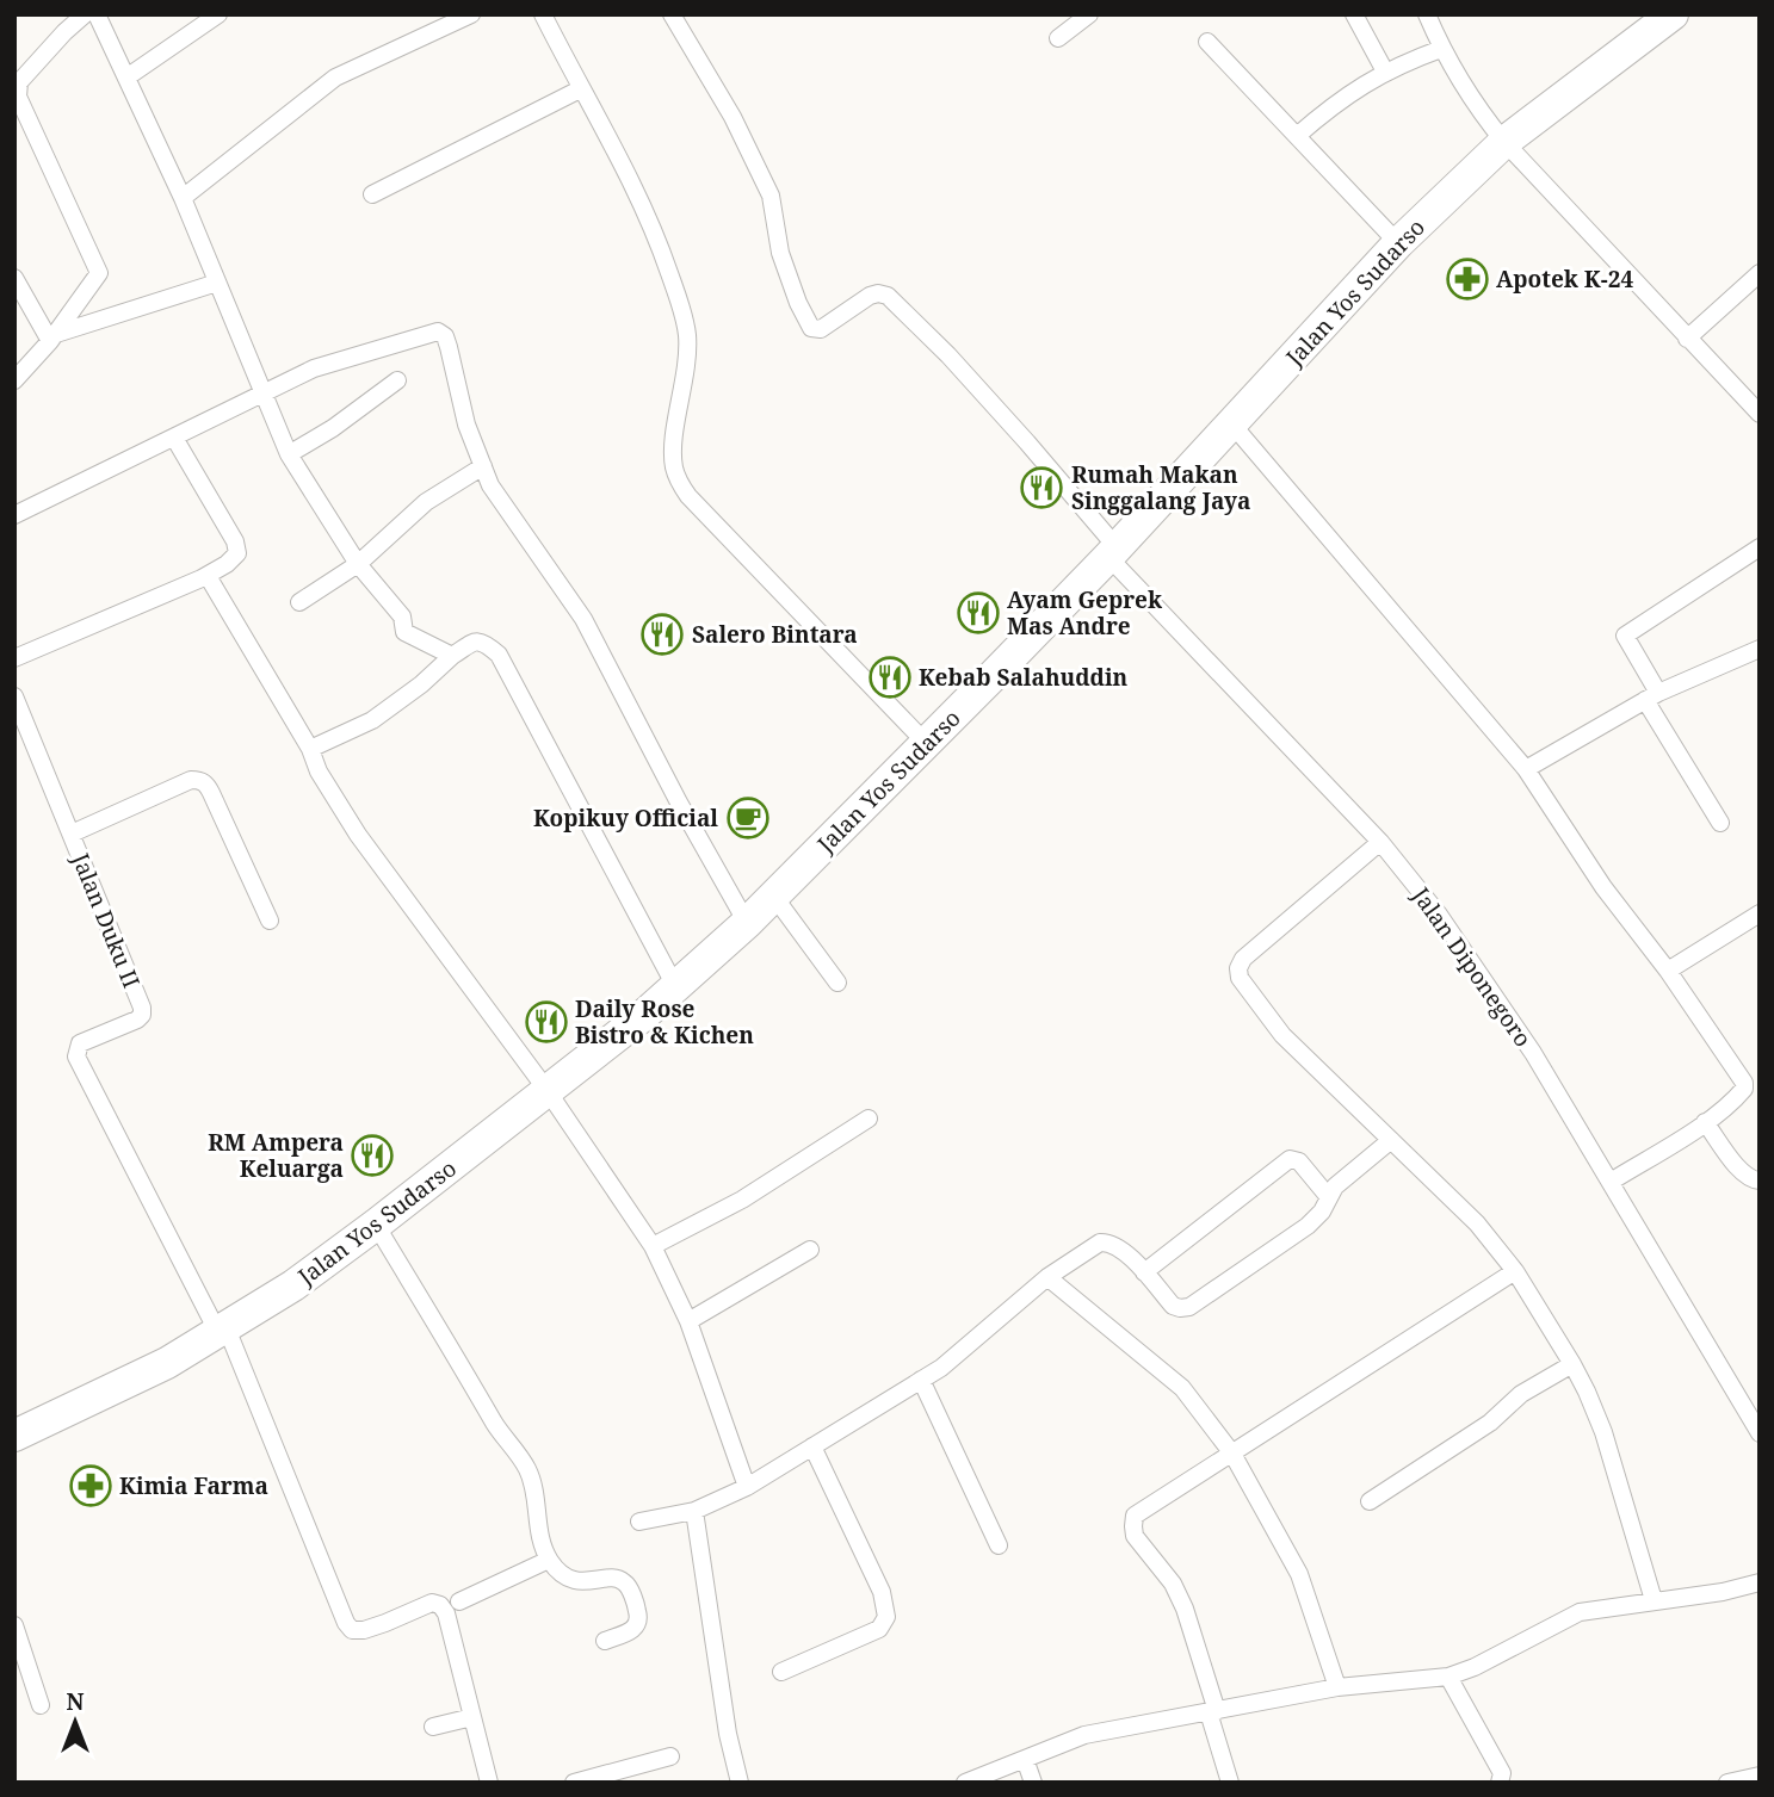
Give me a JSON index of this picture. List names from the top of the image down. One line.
{"streets":{"highway":["Jalan Yos Sudarso"],"street":["Jalan Duku II","Jalan Diponegoro"]},"crossings":[["Jalan Yos Sudarso","Jalan Duku II"],["Jalan Yos Sudarso","Jalan Diponegoro"]],"places":{"pharmacy":["Apotek K-24","Kimia Farma"],"restaurant":["Rumah Makan Singgalang Jaya","Ayam Geprek Mas Andre","Salero Bintara","Kebab Salahuddin","Daily Rose Bistro & Kichen","RM Ampera Keluarga"],"cafe":["Kopikuy Official"]},"north":"top"}
